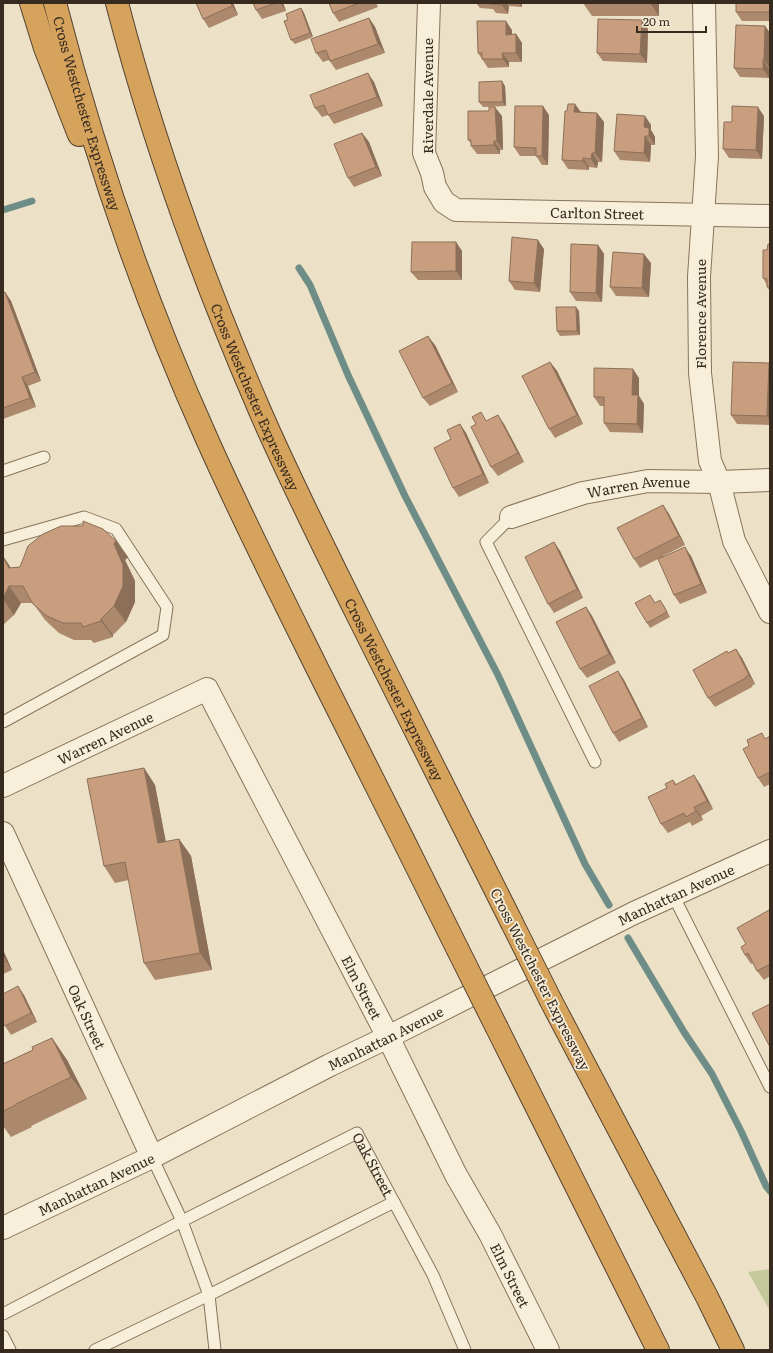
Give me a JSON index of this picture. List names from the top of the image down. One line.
{"streets":{"highway":["Cross Westchester Expressway"],"street":["Riverdale Avenue","Carlton Street","Florence Avenue","Warren Avenue","Manhattan Avenue","Elm Street","Oak Street"]},"crossings":[["Riverdale Avenue","Carlton Street"],["Carlton Street","Florence Avenue"],["Florence Avenue","Warren Avenue"],["Warren Avenue","Elm Street"],["Manhattan Avenue","Elm Street"],["Manhattan Avenue","Oak Street"]],"scale_bar":"20 m"}
